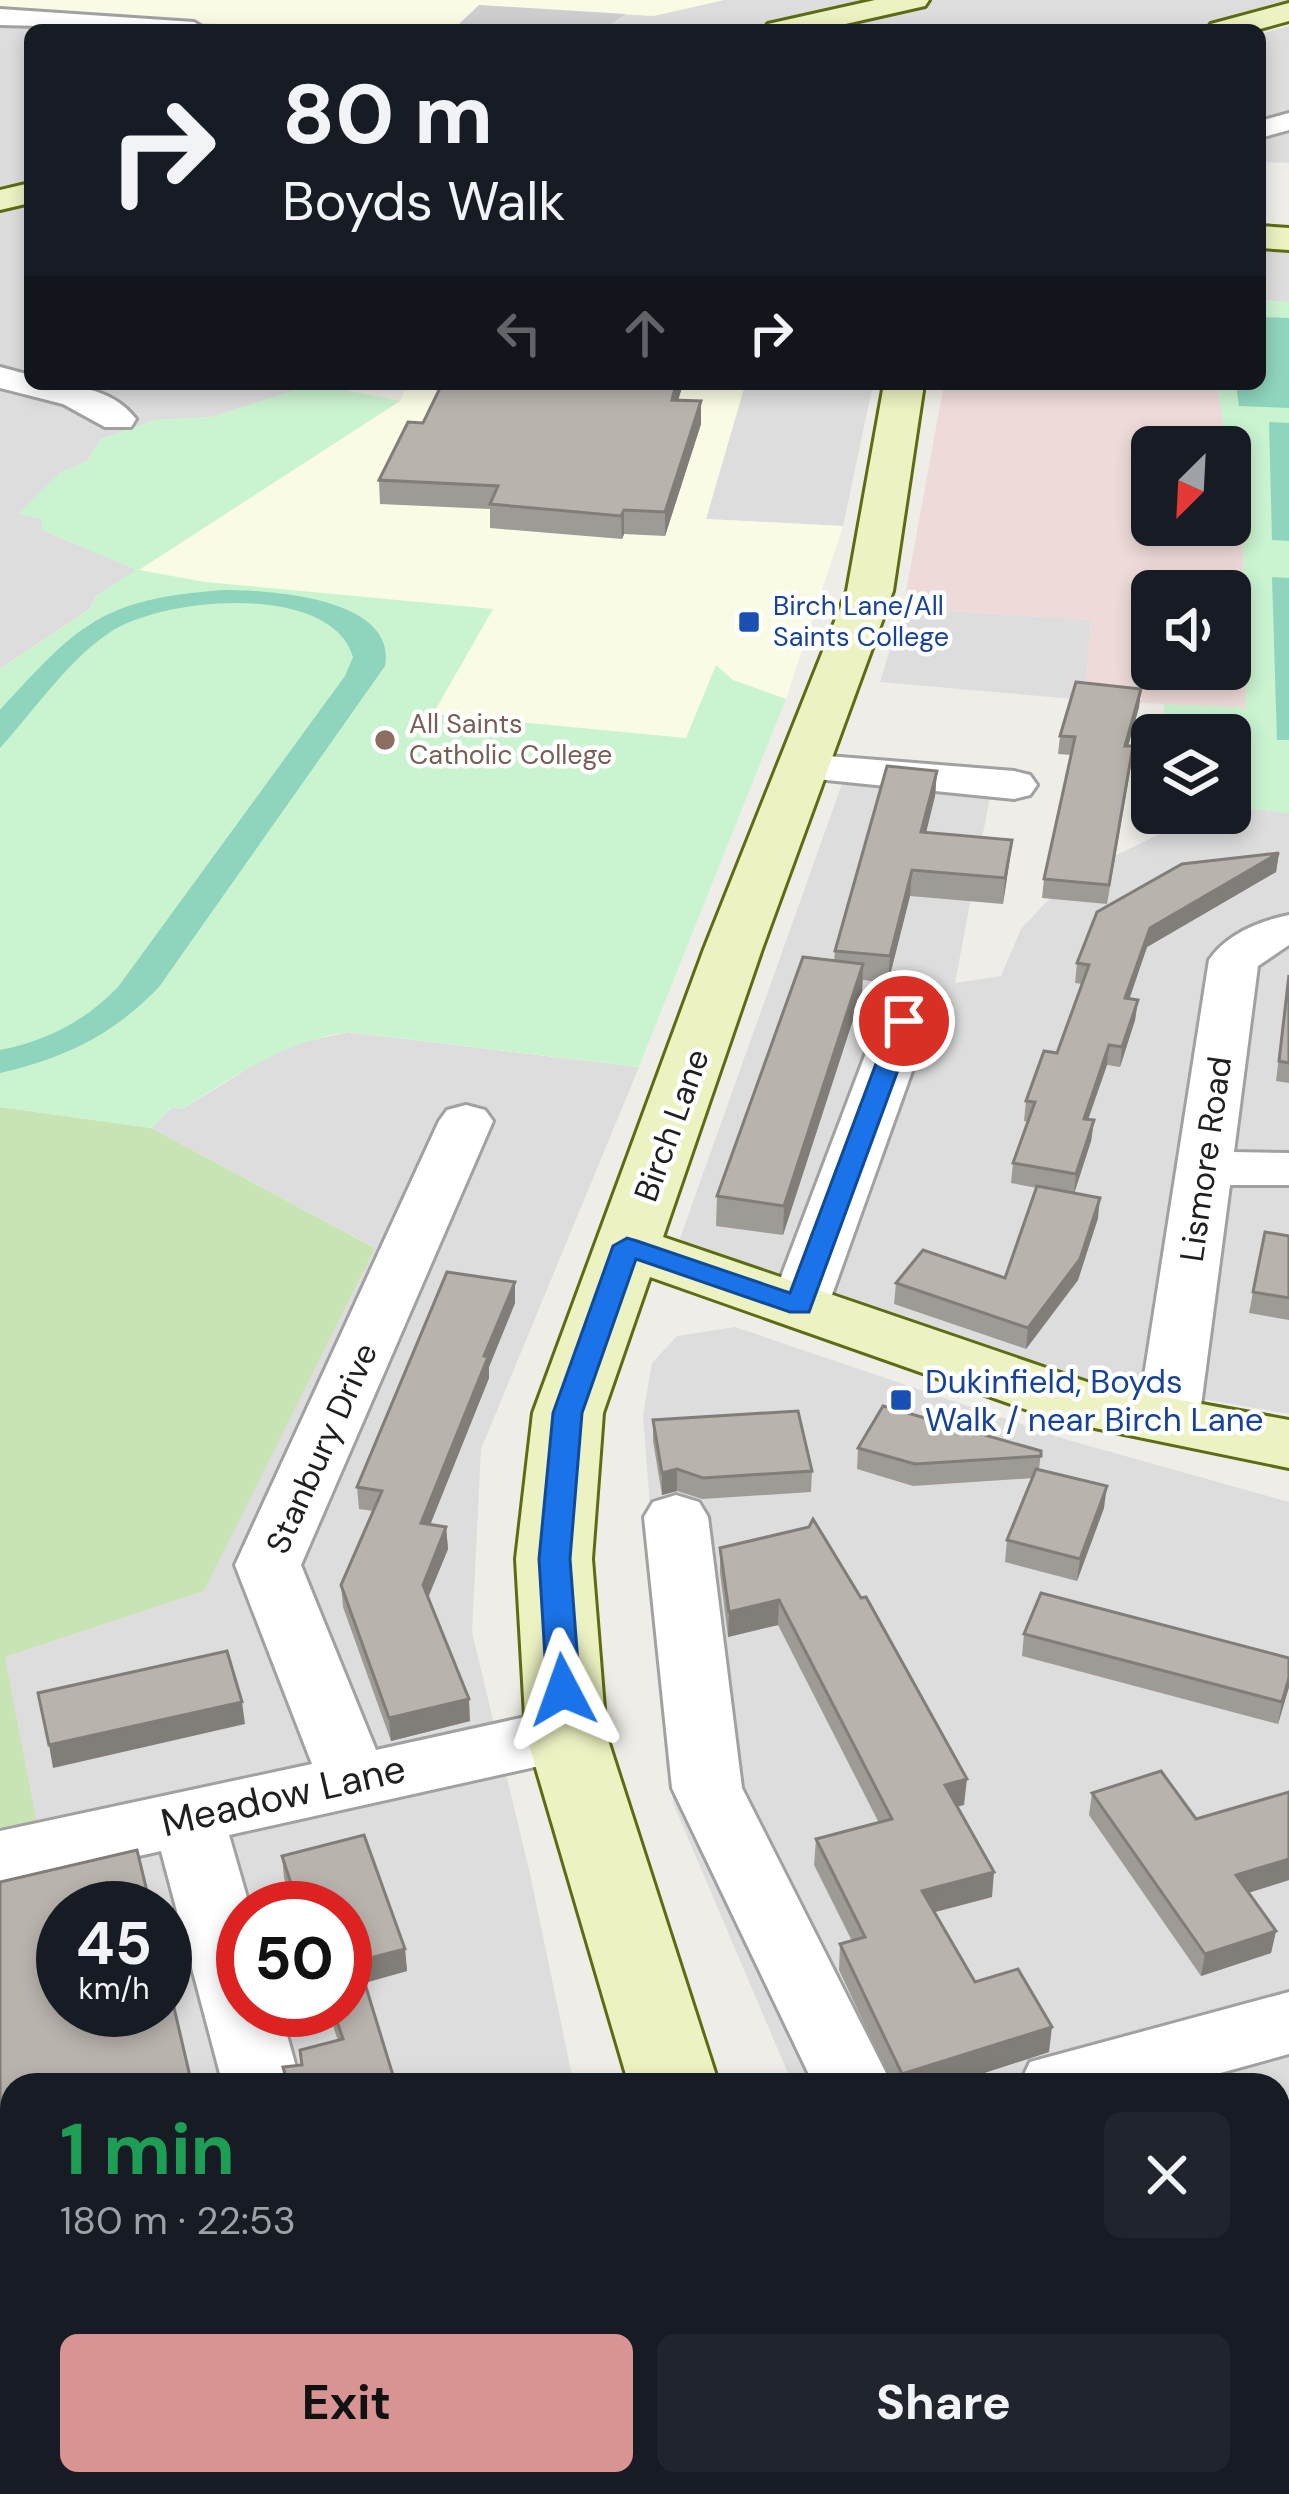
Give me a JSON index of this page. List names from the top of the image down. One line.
{"streets":{"main road":["Birch Lane"],"street":["Lismore Road","Stanbury Drive","Meadow Lane"]},"crossings":[["Birch Lane","Meadow Lane"],["Stanbury Drive","Meadow Lane"]],"places":{"transit":["Birch Lane/All Saints College","Dukinfield, Boyds Walk / near Birch Lane"],"other":["All Saints Catholic College"]},"north":"bottom left","page":{"turn":["80 m","Boyds Walk"],"speed":"45 km/h","limit":"50","heading":["1 min","180 m · 22:53"],"buttons":["Exit","Share"]}}
